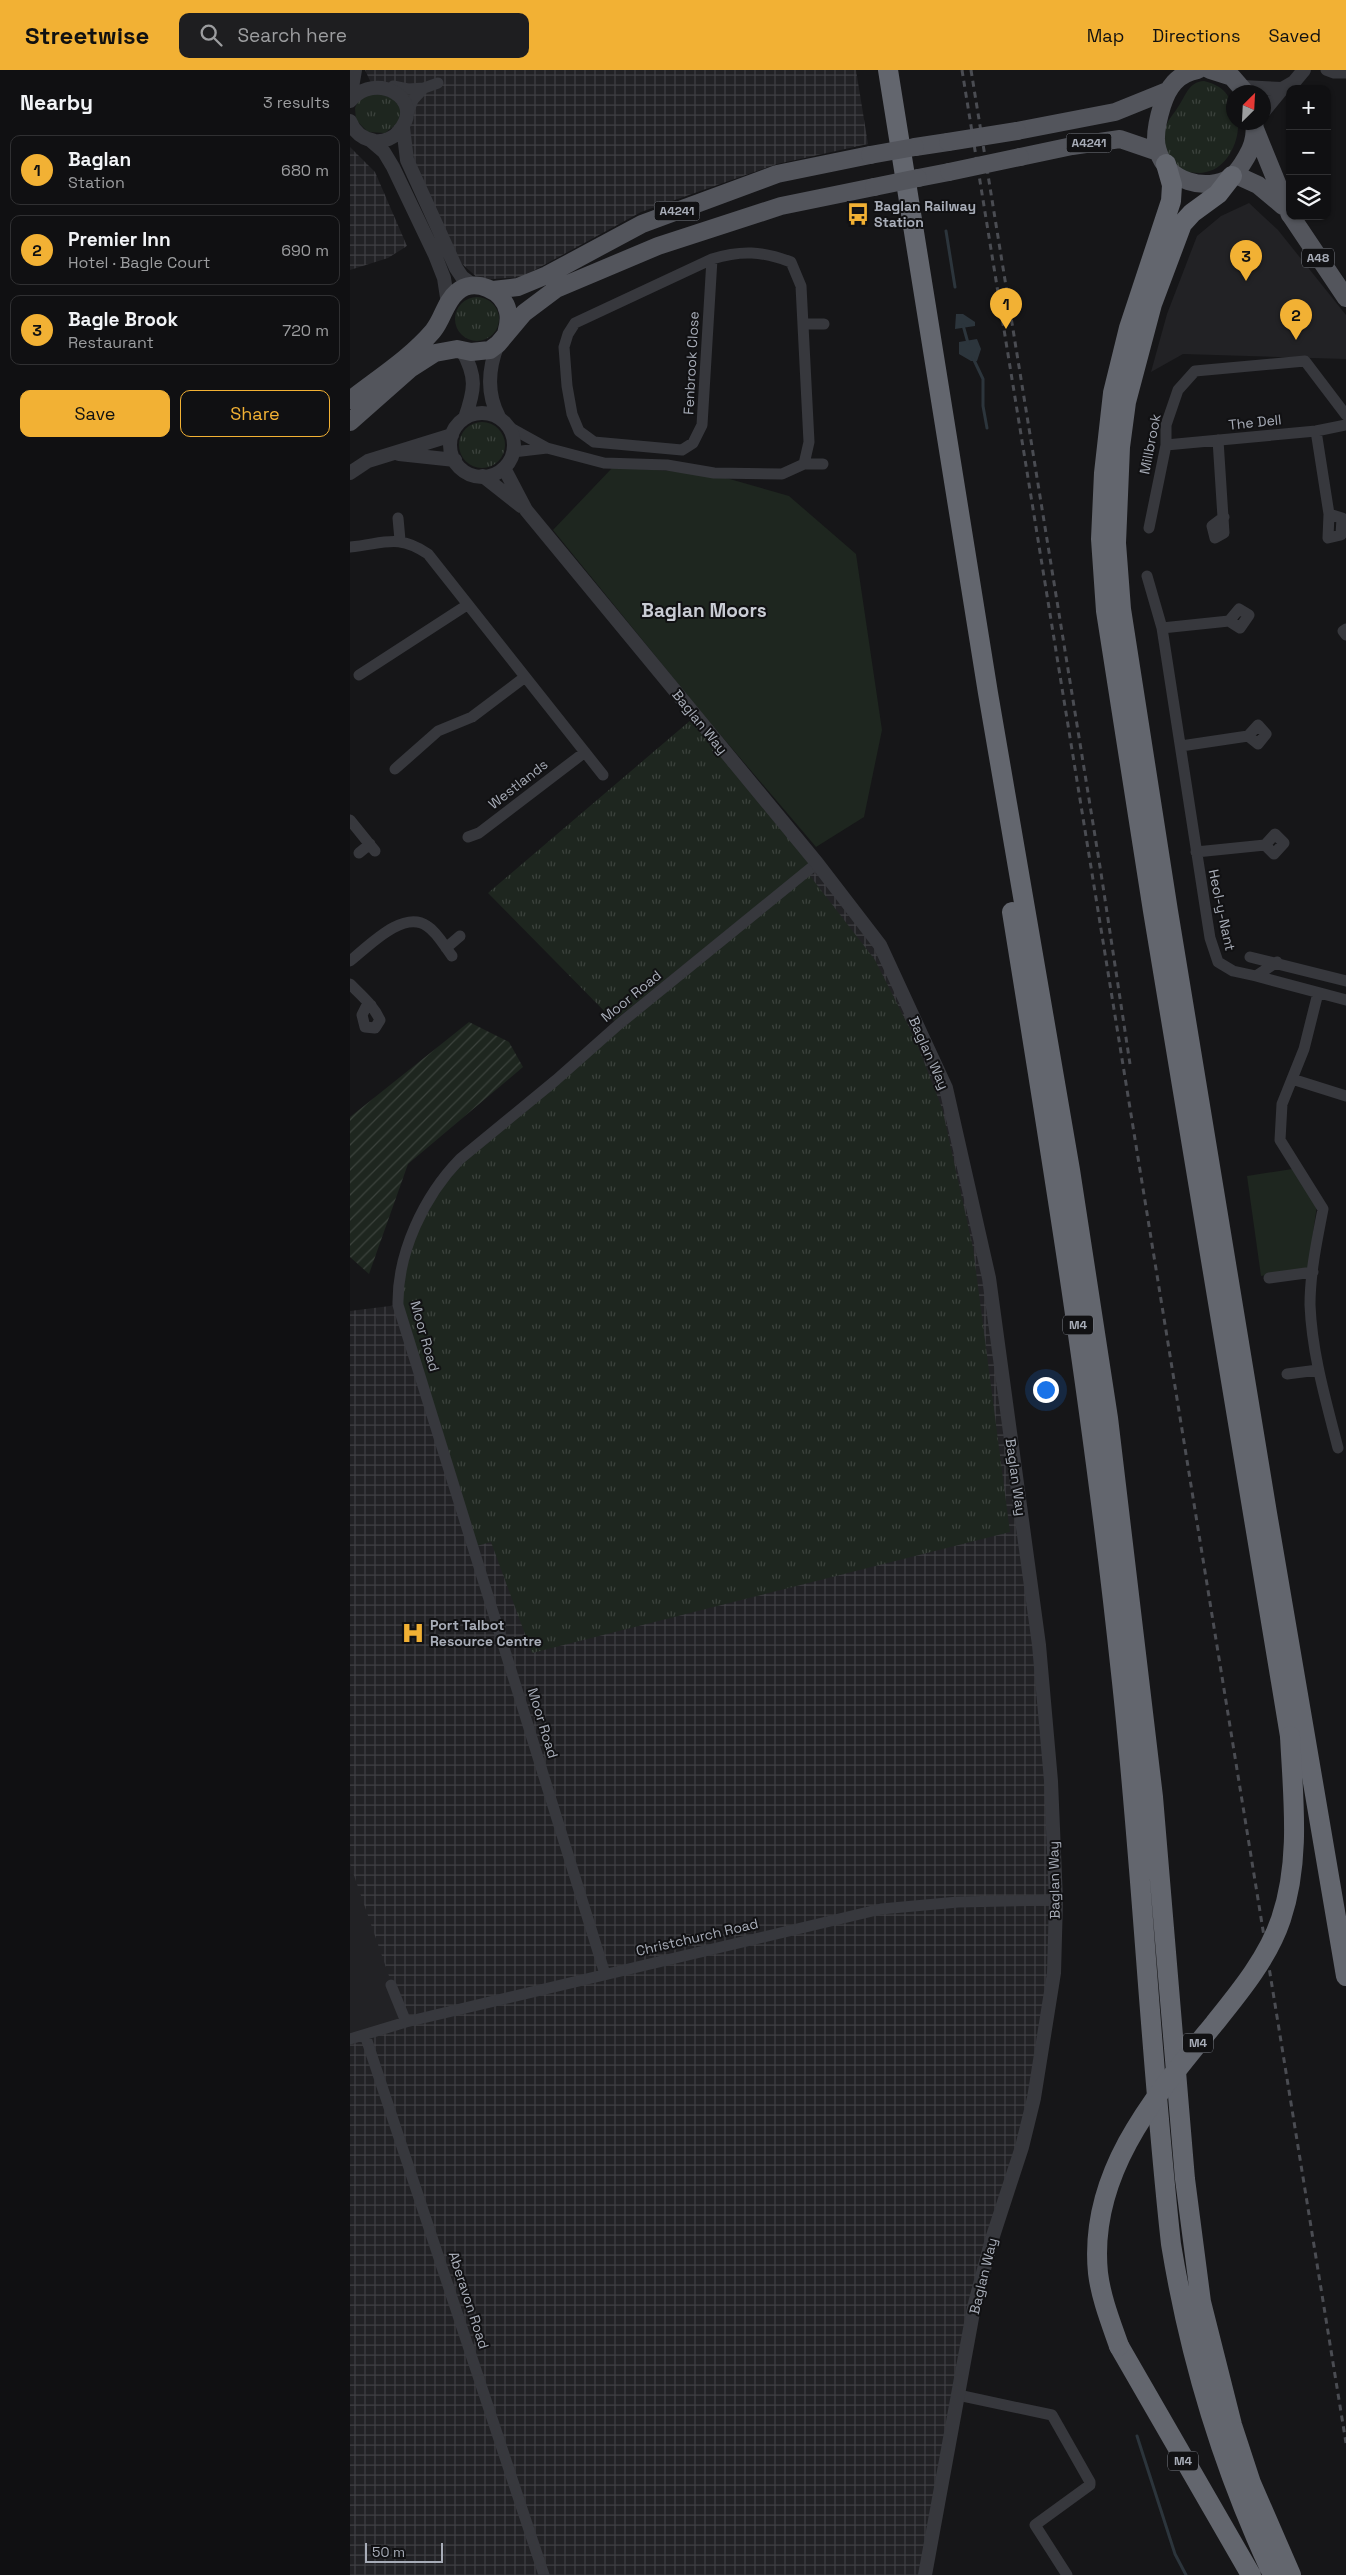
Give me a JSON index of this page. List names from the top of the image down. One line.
{"streets":{"highway":["M4"],"main road":["A4241","A48"],"street":["Fenbrook Close","The Dell","Millbrook","Baglan Way","Westlands","Heol-y-Nant","Moor Road","Christchurch Road","Aberavon Road"]},"crossings":[["A4241","M4"],["The Dell","Millbrook"],["Baglan Way","Moor Road"],["Baglan Way","Christchurch Road"],["Moor Road","Christchurch Road"],["Christchurch Road","Aberavon Road"]],"districts":["Baglan Moors"],"places":{"bus stop":["Baglan Railway Station"],"hospital":["Port Talbot Resource Centre"]},"scale_bar":"50 m","north":"top right","page":{"header":"Streetwise","search":"Search here","nav":["Map","Directions","Saved"],"heading":["Nearby","3 results"],"map_buttons":["+","−"],"list":[{"mark":"1","name":"Baglan","note":"Station","value":"680 m"},{"mark":"2","name":"Premier Inn","note":"Hotel · Bagle Court","value":"690 m"},{"mark":"3","name":"Bagle Brook","note":"Restaurant","value":"720 m"}],"pins":["3","1","2"],"buttons":["Save","Share"],"scale":"50 m"}}
